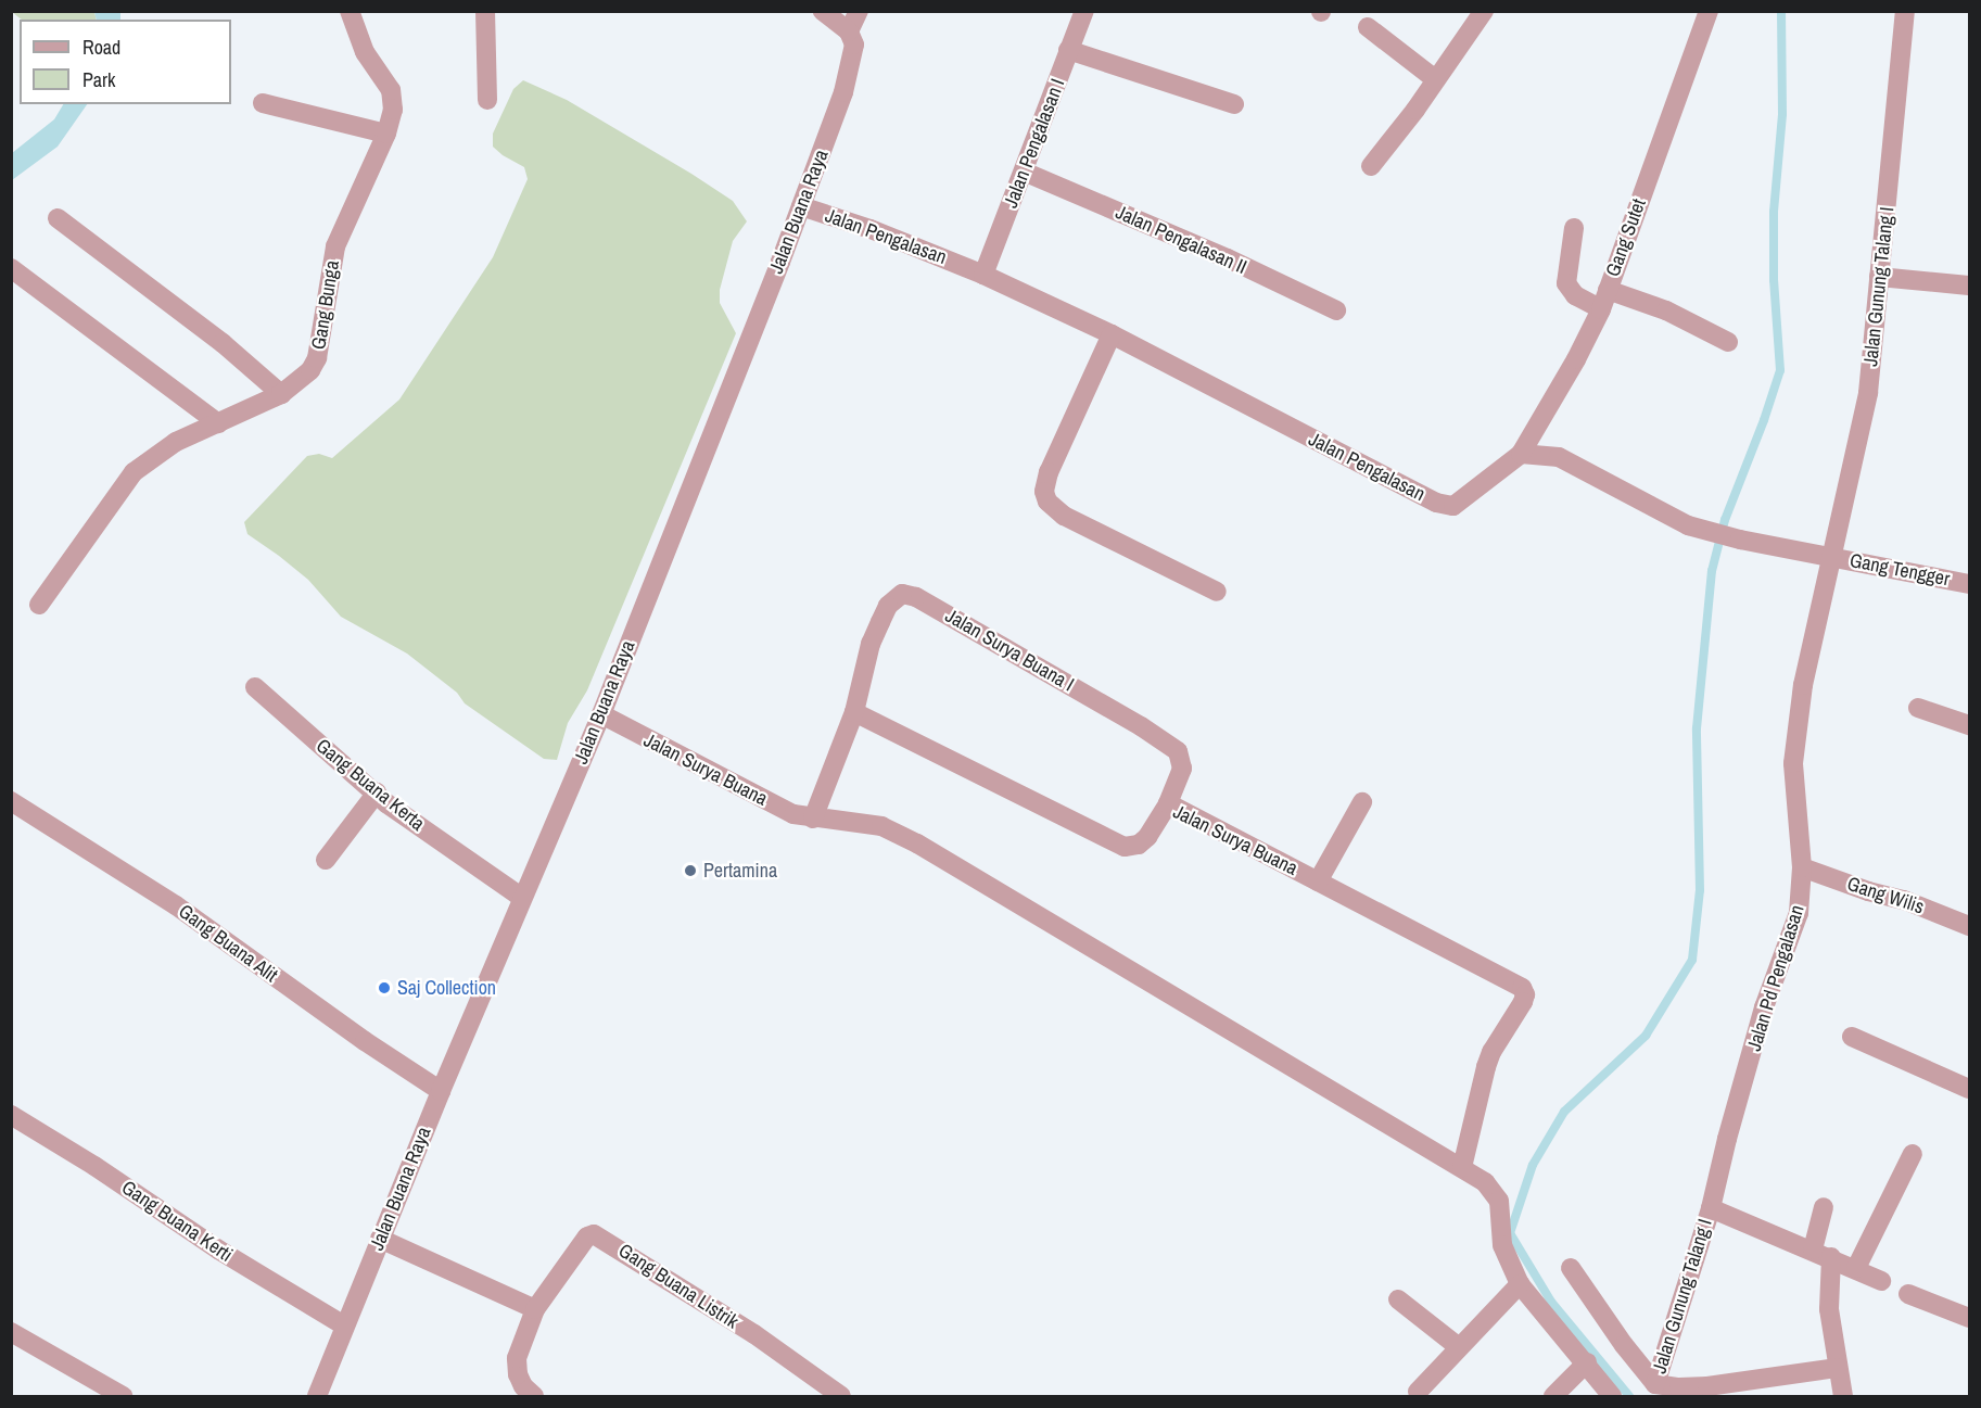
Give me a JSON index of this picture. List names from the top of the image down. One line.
{"streets":{"street":["Jalan Pengalasan I","Jalan Buana Raya","Jalan Pengalasan","Gang Sutet","Jalan Pengalasan II","Jalan Gunung Talang I","Gang Bunga","Gang Tengger","Jalan Surya Buana I","Jalan Surya Buana","Gang Buana Kerta","Gang Wilis","Gang Buana Alit","Jalan Pd Pengalasan","Gang Buana Kerti","Gang Buana Listrik"]},"crossings":[["Jalan Pengalasan I","Jalan Pengalasan"],["Jalan Pengalasan I","Jalan Pengalasan II"],["Jalan Buana Raya","Jalan Pengalasan"],["Jalan Buana Raya","Jalan Surya Buana"],["Jalan Buana Raya","Gang Buana Kerta"],["Jalan Buana Raya","Gang Buana Alit"],["Jalan Buana Raya","Gang Buana Kerti"],["Jalan Pengalasan","Gang Sutet"],["Jalan Gunung Talang I","Gang Tengger"],["Jalan Gunung Talang I","Jalan Pd Pengalasan"],["Gang Tengger","Jalan Pd Pengalasan"],["Jalan Surya Buana I","Jalan Surya Buana"],["Gang Wilis","Jalan Pd Pengalasan"]],"places":["Pertamina","Saj Collection"],"legend":["Road","Park"]}
